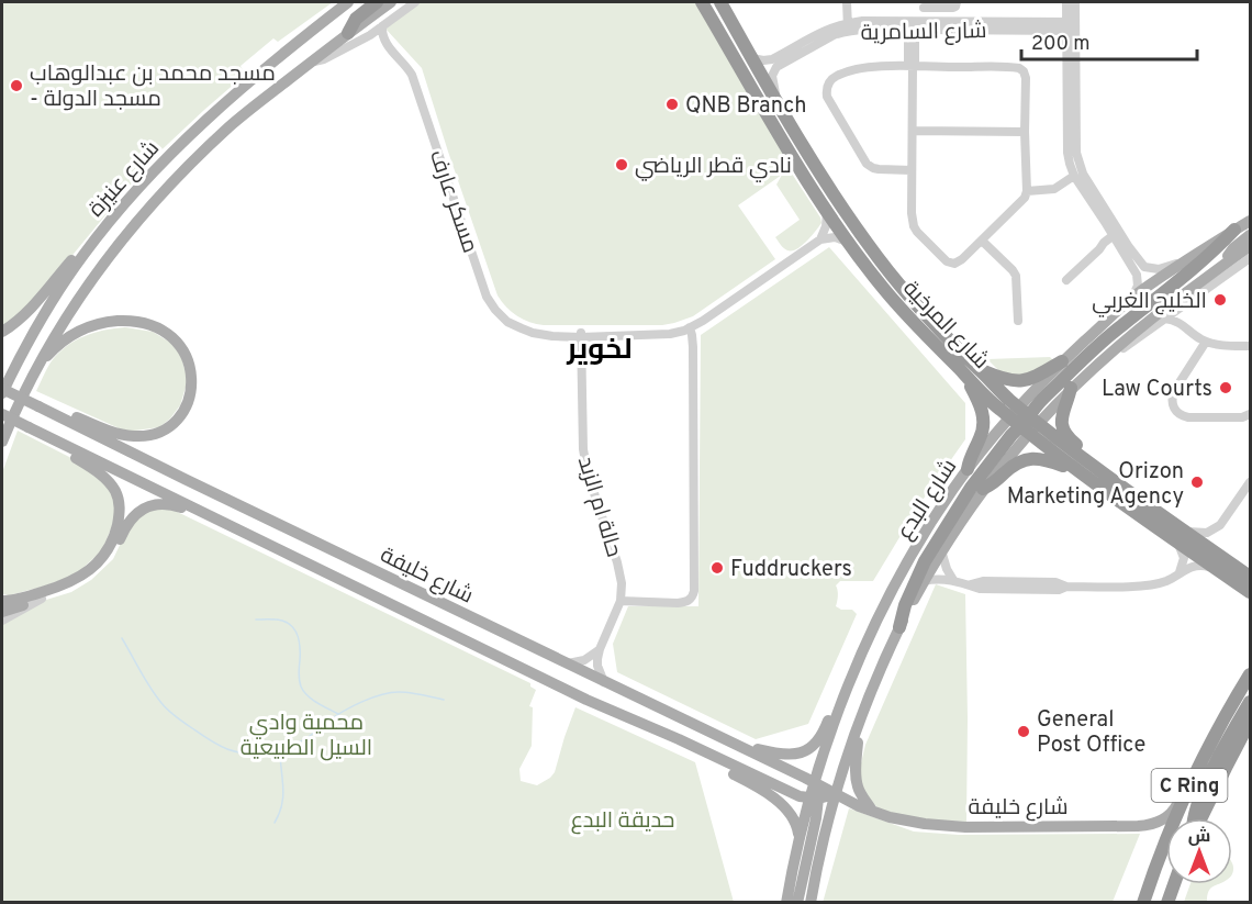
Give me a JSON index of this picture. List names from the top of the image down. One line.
{"streets":{"highway":["شارع المرخية","C Ring"],"main road":["شارع عنيزة","شارع البدع","شارع خليفة"],"street":["شارع السامرية","مسكر عارف","حالة ام الزبد"]},"crossings":[["شارع السامرية","شارع المرخية"],["شارع عنيزة","مسكر عارف"],["شارع عنيزة","شارع خليفة"],["مسكر عارف","حالة ام الزبد"],["شارع المرخية","شارع البدع"],["شارع البدع","شارع خليفة"],["شارع خليفة","C Ring"]],"districts":["لخوير"],"parks":["محمية وادي السيل الطبيعية","حديقة البدع"],"places":["مسجد محمد بن عبدالوهاب - مسجد الدولة","QNB Branch","نادي قطر الرياضي","الخليج الغربي","Law Courts","Orizon Marketing Agency","Fuddruckers","General Post Office"],"scale_bar":"200 m","north":"top"}
